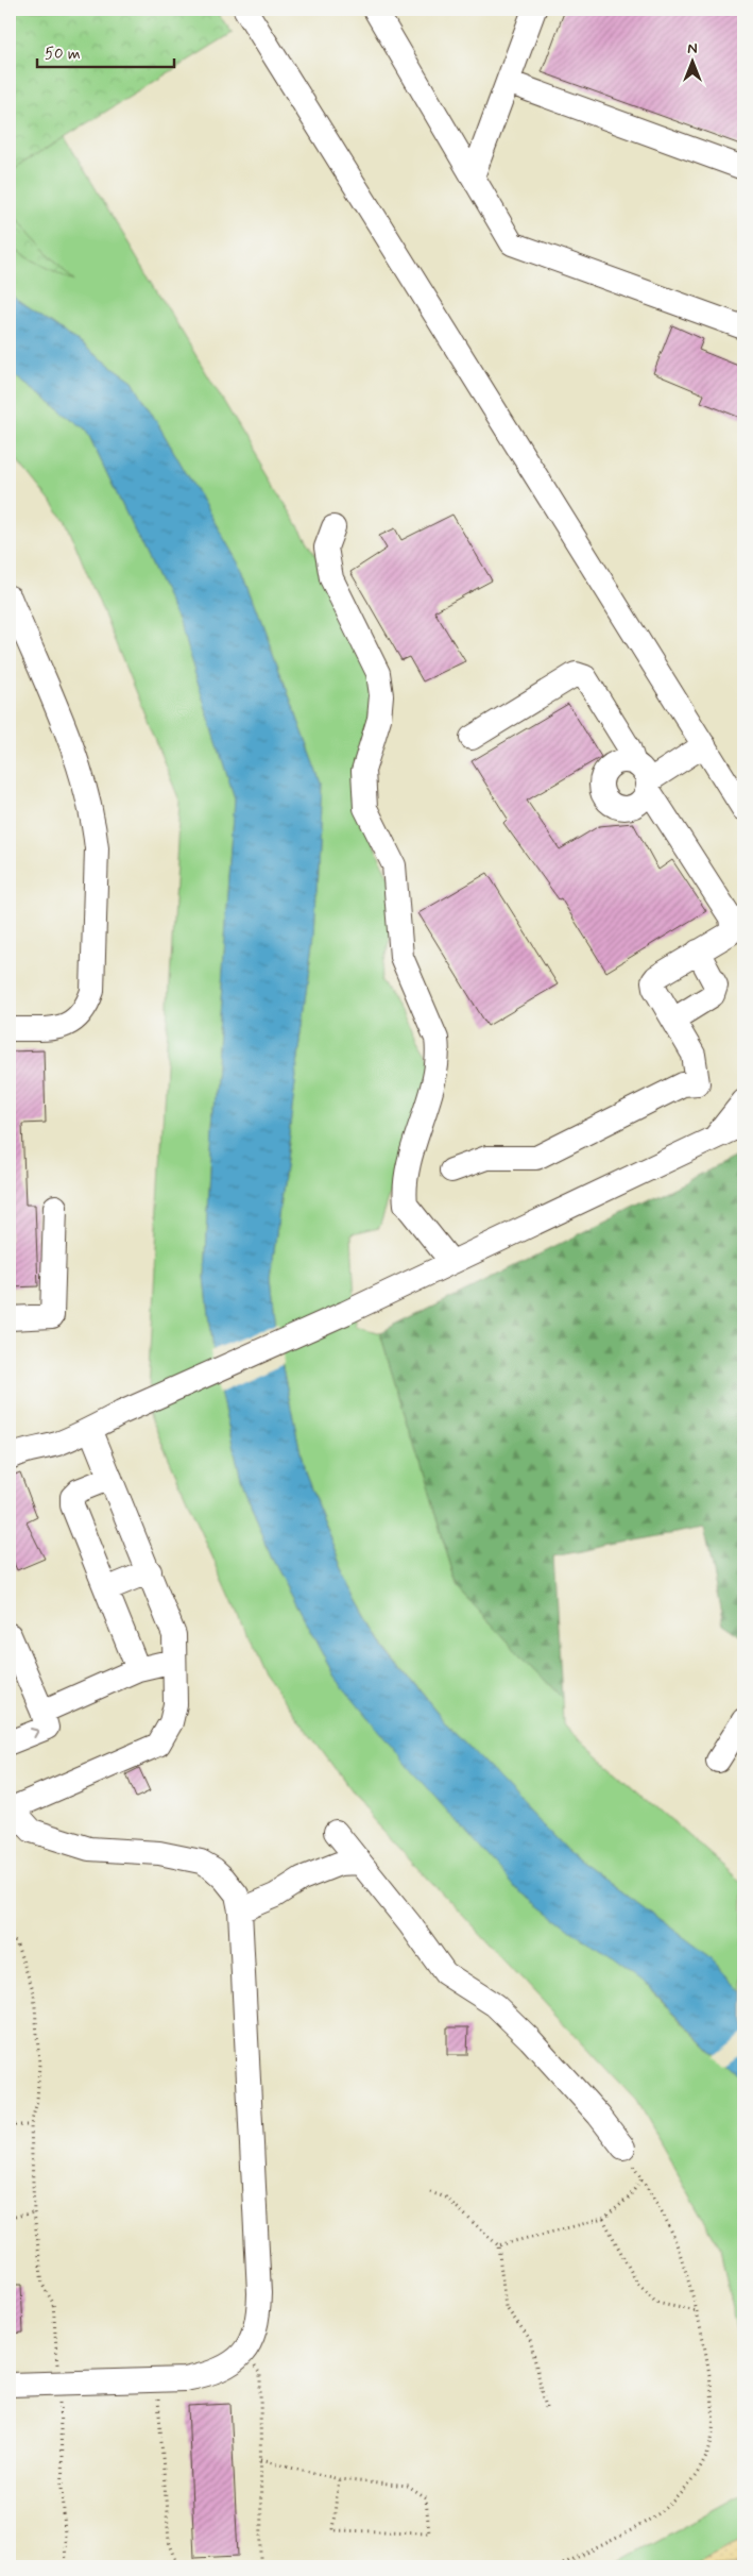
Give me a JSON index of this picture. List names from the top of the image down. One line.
{"scale_bar":"50 m","north":"top"}
